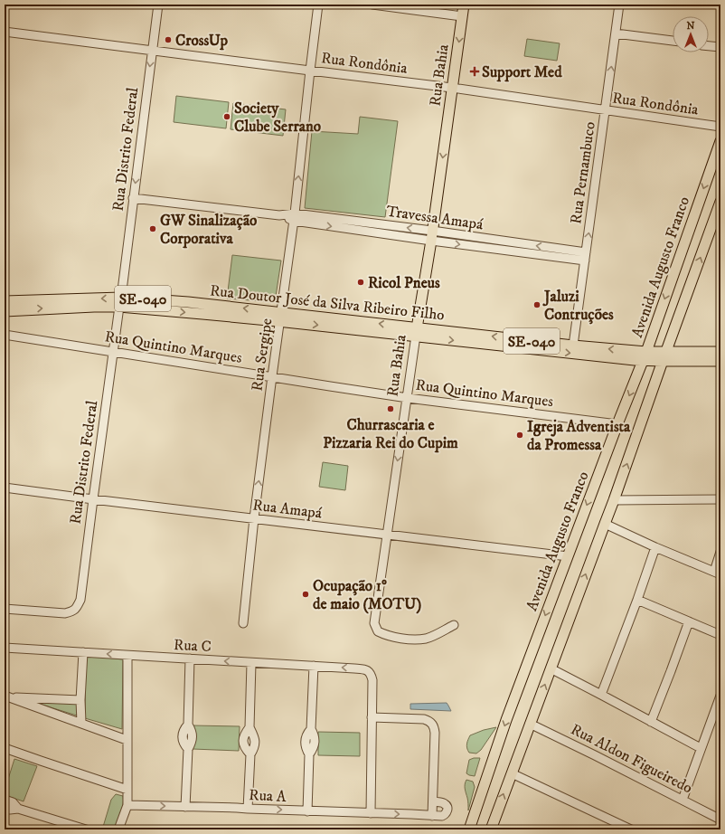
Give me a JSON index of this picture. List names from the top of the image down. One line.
{"streets":{"main road":["Rua Bahia","Avenida Augusto Franco","SE-040","Rua Doutor José da Silva Ribeiro Filho"],"street":["Rua Rondônia","Rua Distrito Federal","Rua Pernambuco","Travessa Amapá","Rua Quintino Marques","Rua Sergipe","Rua Amapá","Rua C","Rua Aldon Figueiredo","Rua A"]},"crossings":[["Rua Rondônia","Rua Bahia"],["Rua Rondônia","Rua Distrito Federal"],["Rua Rondônia","Rua Pernambuco"],["Rua Rondônia","Rua Sergipe"],["Rua Bahia","Travessa Amapá"],["Rua Bahia","Rua Doutor José da Silva Ribeiro Filho"],["Rua Bahia","Rua Quintino Marques"],["Rua Bahia","Rua Amapá"],["Rua Distrito Federal","Travessa Amapá"],["Rua Distrito Federal","Rua Doutor José da Silva Ribeiro Filho"],["Rua Distrito Federal","Rua Quintino Marques"],["Rua Distrito Federal","Rua Amapá"],["Rua Pernambuco","Travessa Amapá"],["Rua Pernambuco","Rua Doutor José da Silva Ribeiro Filho"],["Travessa Amapá","Rua Sergipe"],["Avenida Augusto Franco","SE-040"],["Avenida Augusto Franco","Rua Doutor José da Silva Ribeiro Filho"],["Avenida Augusto Franco","Rua Quintino Marques"],["Avenida Augusto Franco","Rua Amapá"],["SE-040","Rua Doutor José da Silva Ribeiro Filho"],["Rua Doutor José da Silva Ribeiro Filho","Rua Sergipe"],["Rua Quintino Marques","Rua Sergipe"],["Rua Sergipe","Rua Amapá"]],"one_way":["Rua Bahia","Rua Pernambuco","Rua Sergipe","Rua C","Rua A"],"places":{"other":["CrossUp","Society Clube Serrano","GW Sinalização Corporativa","Ricol Pneus","Jaluzi Contruções","Churrascaria e Pizzaria Rei do Cupim","Igreja Adventista da Promessa","Ocupação 1º de maio (MOTU)"],"health":["Support Med"]},"north":"top"}
